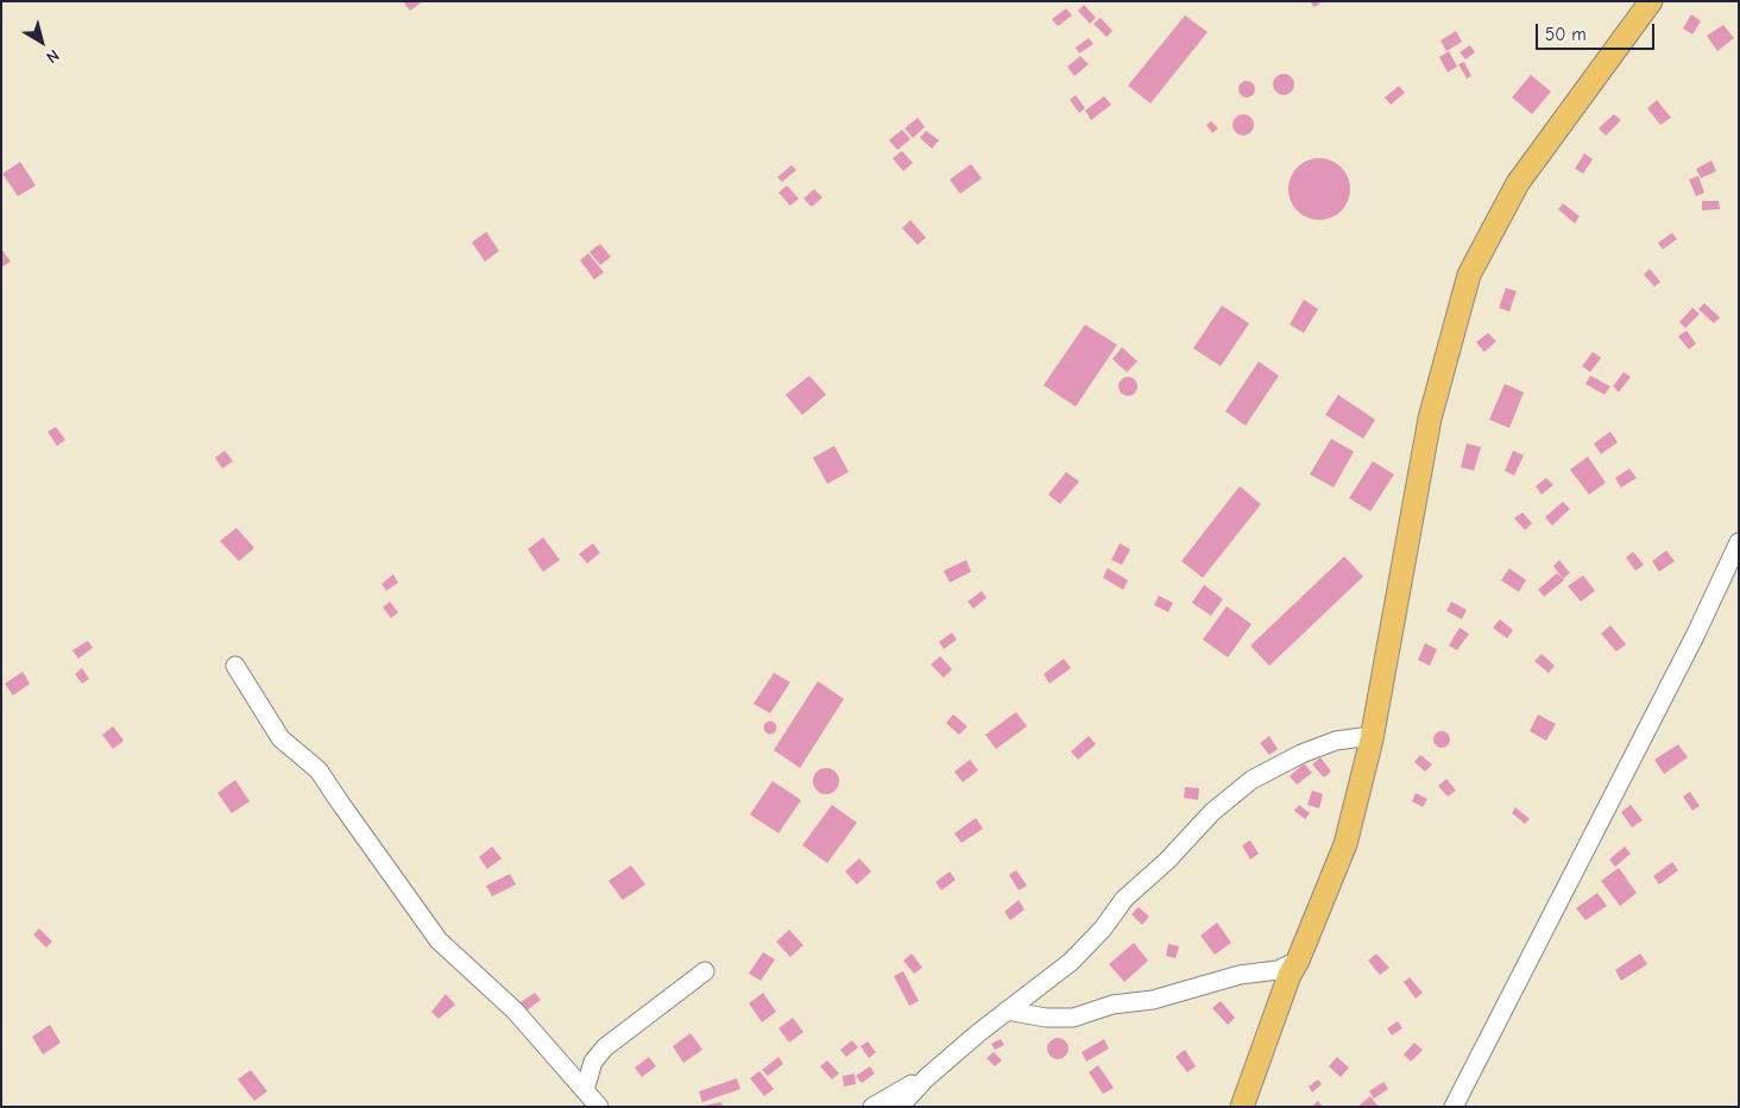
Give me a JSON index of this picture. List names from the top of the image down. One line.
{"scale_bar":"50 m","north":"bottom right"}
